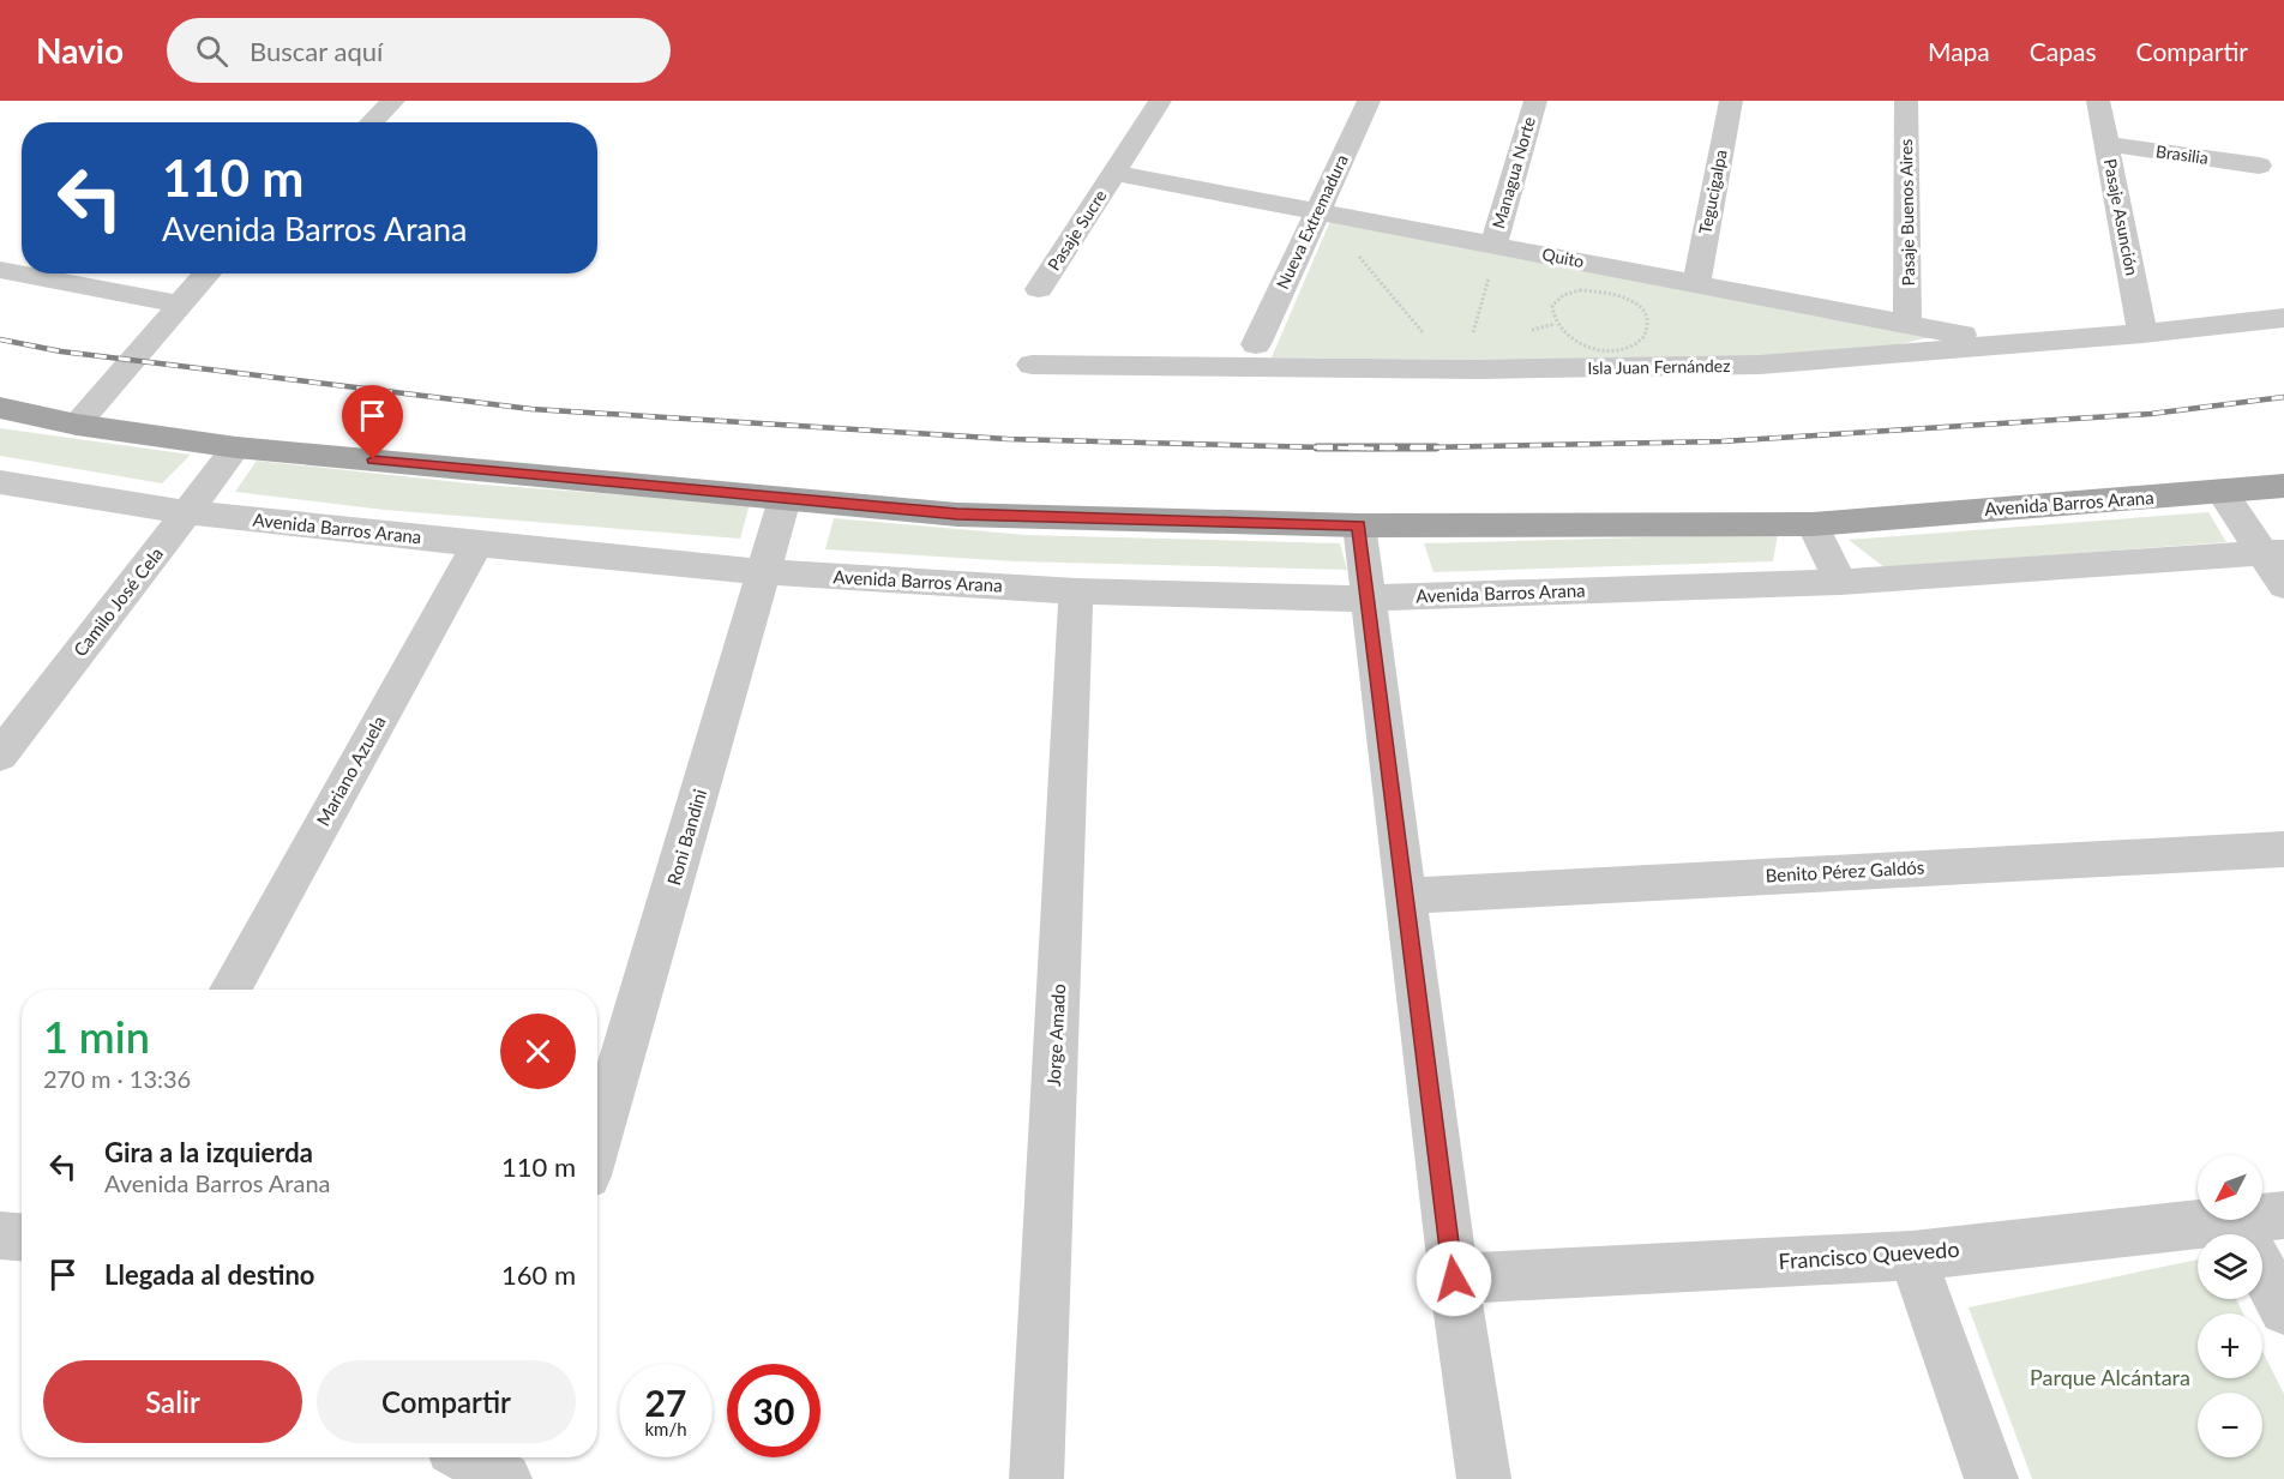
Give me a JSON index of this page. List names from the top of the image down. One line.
{"streets":{"main road":["Avenida Barros Arana"],"street":["Brasilia","Managua Norte","Tegucigalpa","Pasaje Buenos Aires","Pasaje Asunción","Nueva Extremadura","Pasaje Sucre","Quito","Isla Juan Fernández","Camilo José Cela","Mariano Azuela","Roni Bandini","Benito Pérez Galdós","Jorge Amado","Francisco Quevedo"]},"crossings":[["Brasilia","Pasaje Asunción"],["Managua Norte","Quito"],["Tegucigalpa","Quito"],["Pasaje Buenos Aires","Quito"],["Pasaje Asunción","Isla Juan Fernández"],["Nueva Extremadura","Quito"],["Pasaje Sucre","Quito"],["Quito","Isla Juan Fernández"],["Avenida Barros Arana","Camilo José Cela"],["Avenida Barros Arana","Mariano Azuela"],["Avenida Barros Arana","Roni Bandini"],["Avenida Barros Arana","Jorge Amado"]],"parks":["Parque Alcántara"],"north":"bottom left","page":{"header":"Navio","search":"Buscar aquí","nav":["Mapa","Capas","Compartir"],"turn":["110 m","Avenida Barros Arana"],"heading":["1 min","270 m · 13:36"],"list":[{"name":"Gira a la izquierda","note":"Avenida Barros Arana","value":"110 m"},{"name":"Llegada al destino","value":"160 m"}],"map_buttons":["+","−"],"buttons":["Salir","Compartir"],"speed":"27 km/h","limit":"30"}}
